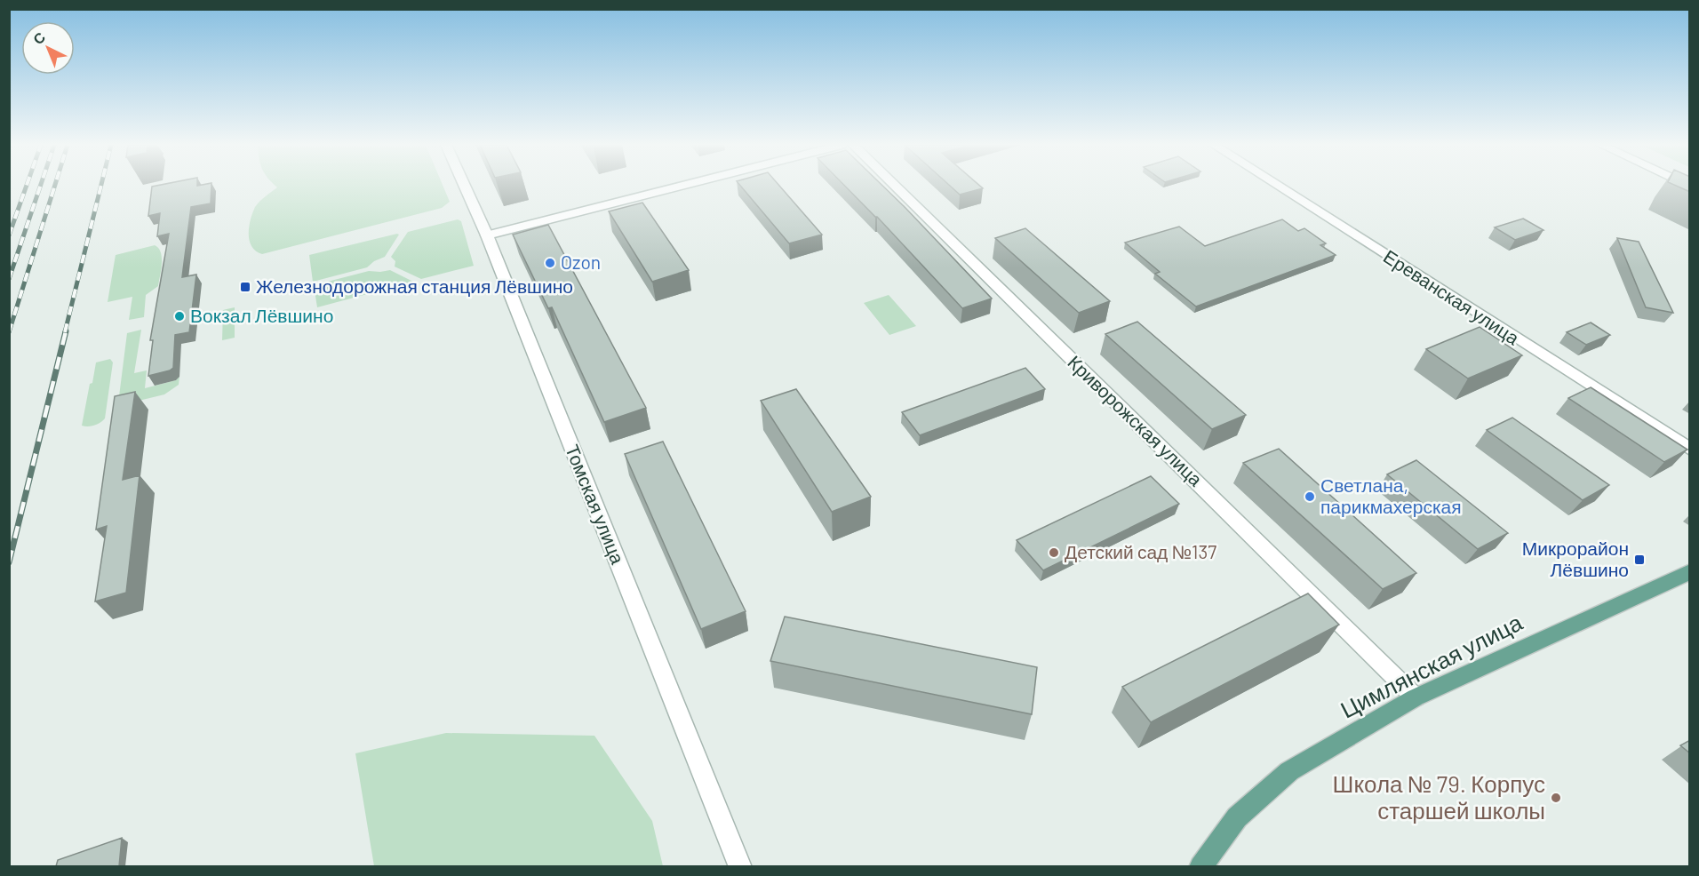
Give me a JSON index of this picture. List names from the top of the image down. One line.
{"streets":{"main road":["Цимлянская улица"],"street":["Ереванская улица","Криворожская улица","Томская улица"]},"crossings":[["Криворожская улица","Цимлянская улица"]],"places":{"other":["Ozon","Вокзал Лёвшино","Светлана, парикмахерская","Детский сад №137","Школа № 79. Корпус старшей школы"],"transit":["Железнодорожная станция Лёвшино","Микрорайон Лёвшино"]},"north":"top left"}
